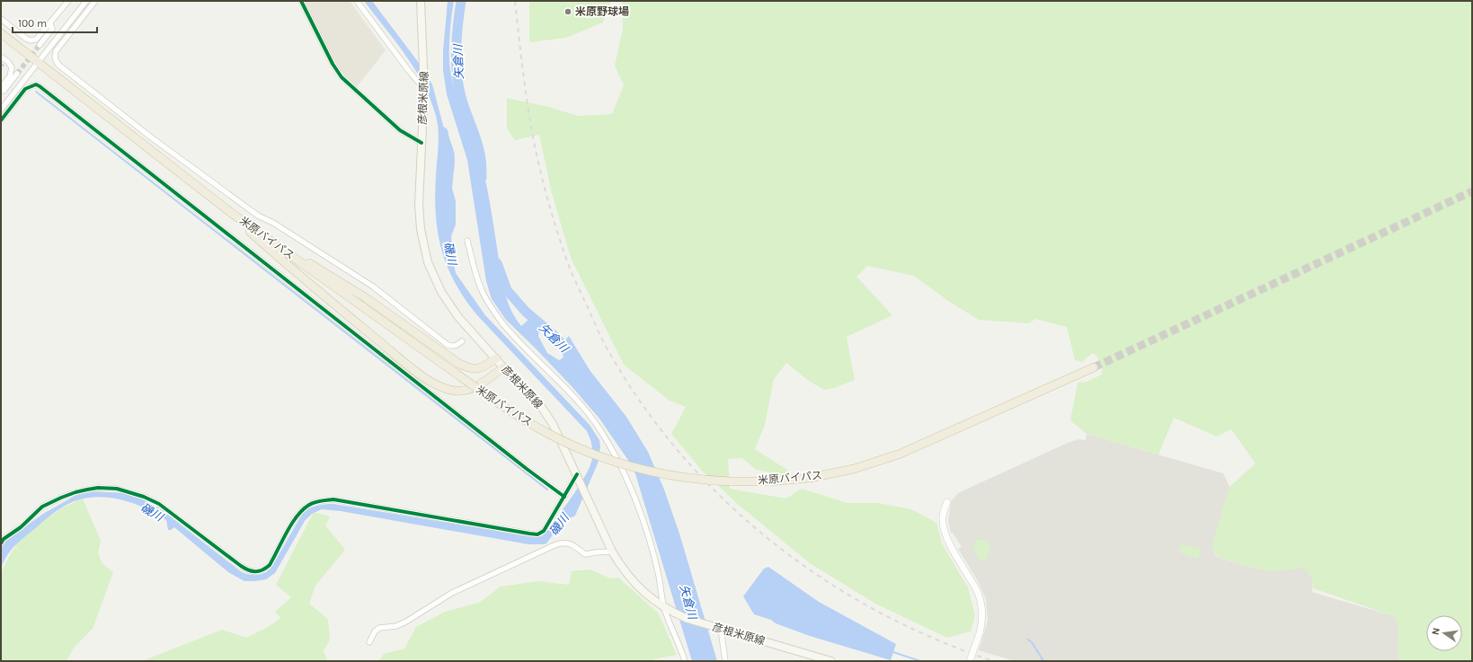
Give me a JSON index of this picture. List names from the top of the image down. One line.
{"streets":{"highway":["米原バイパス"],"main road":["彦根米原線"]},"water":["矢倉川","磯川"],"places":["米原野球場"],"scale_bar":"100 m","north":"left"}
